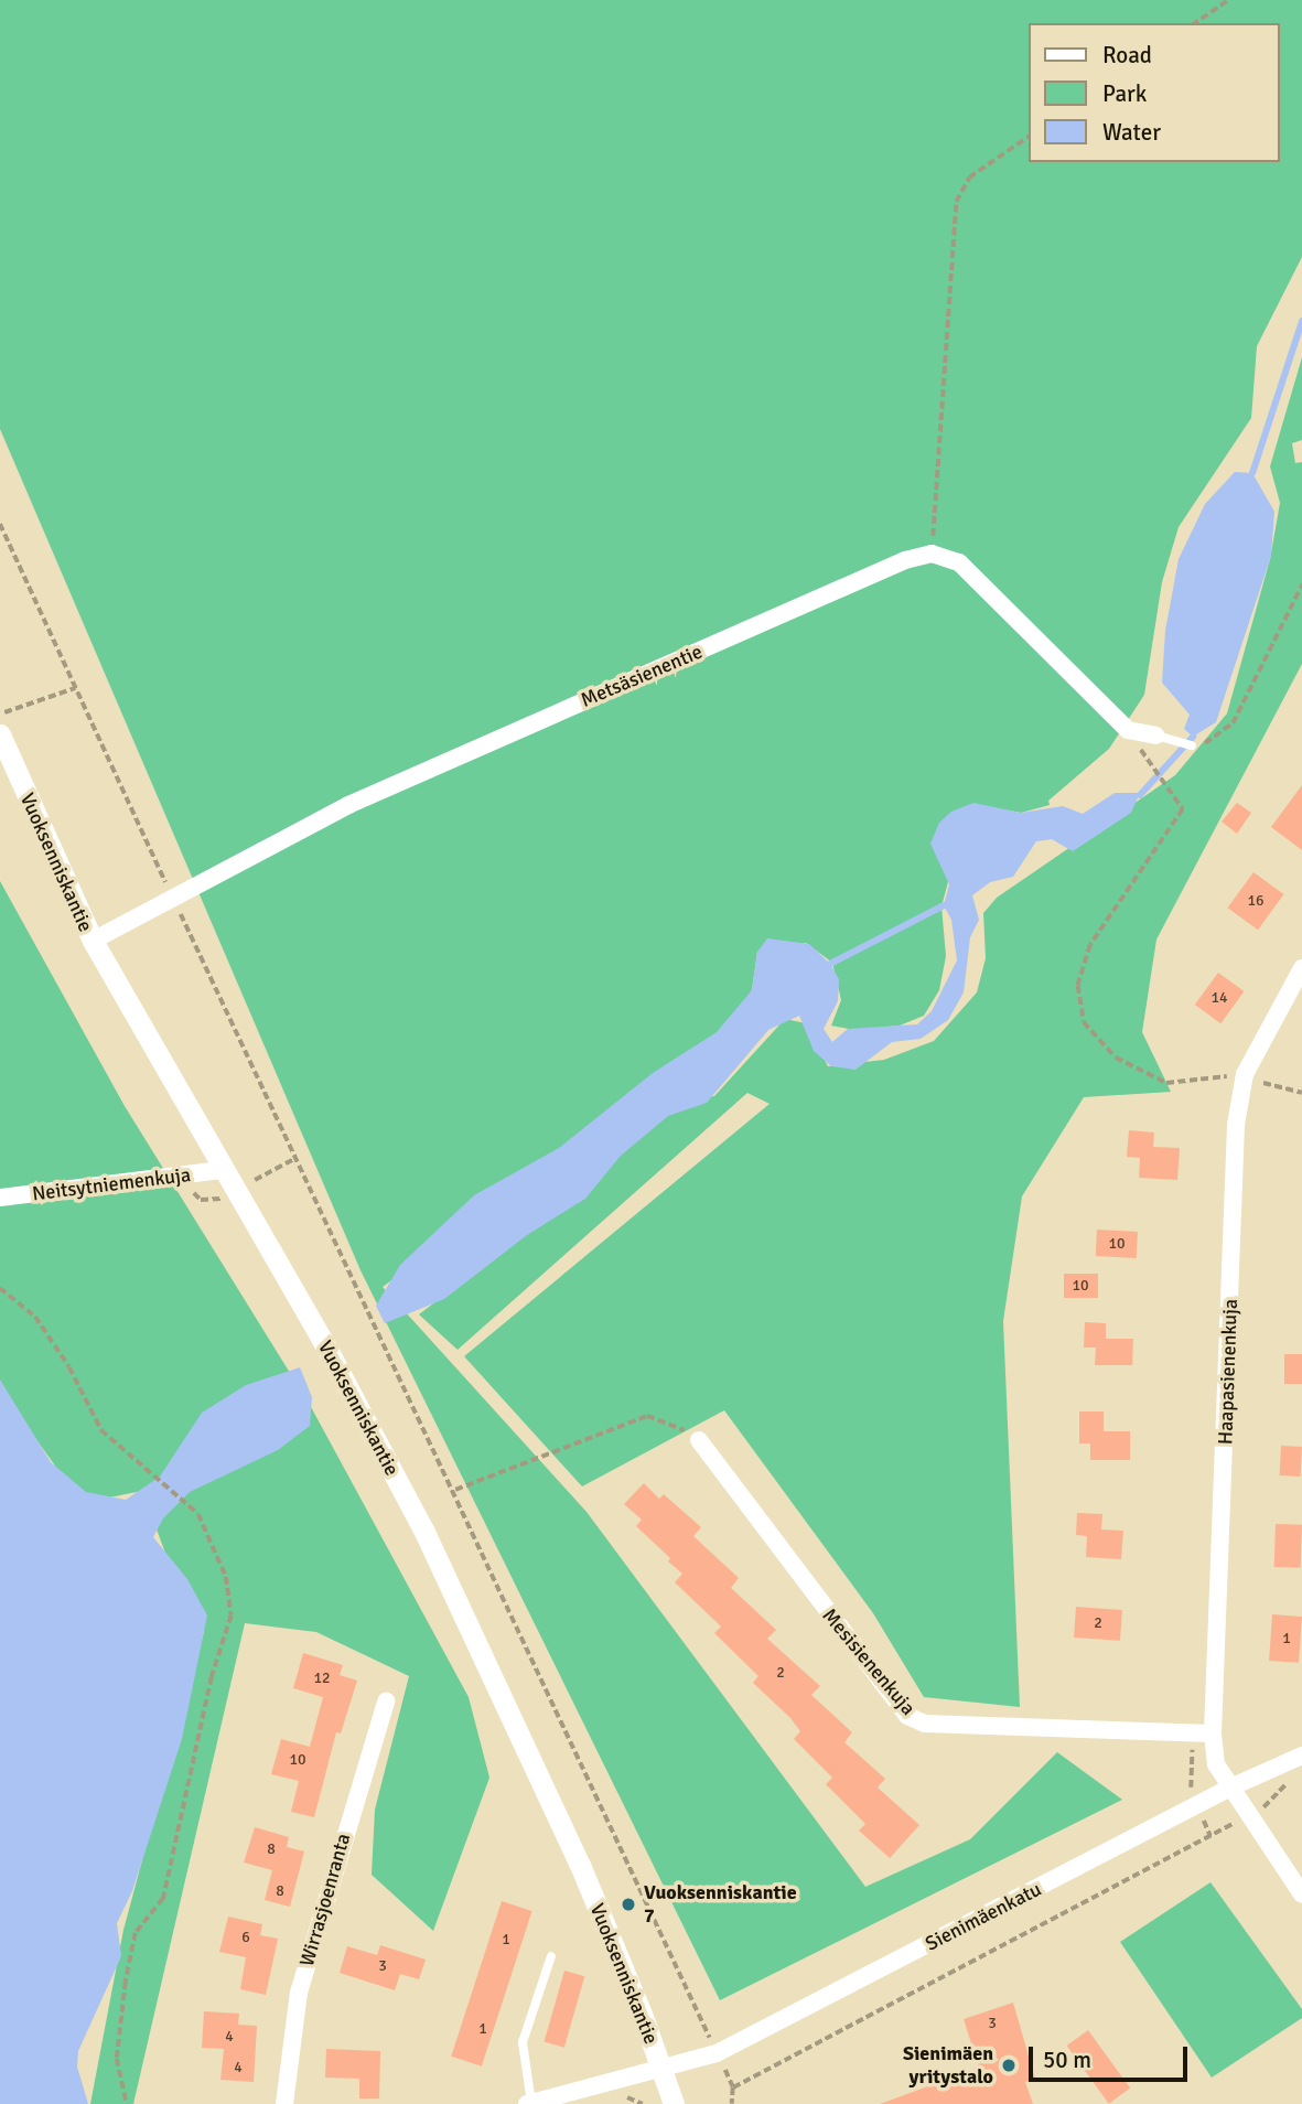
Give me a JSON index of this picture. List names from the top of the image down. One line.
{"streets":{"street":["Metsäsienentie","Vuoksenniskantie","Neitsytniemenkuja","Haapasienenkuja","Mesisienenkuja","Wirrasjoenranta","Sienimäenkatu"]},"crossings":[["Metsäsienentie","Vuoksenniskantie"],["Vuoksenniskantie","Neitsytniemenkuja"],["Vuoksenniskantie","Sienimäenkatu"],["Haapasienenkuja","Mesisienenkuja"],["Haapasienenkuja","Sienimäenkatu"]],"places":["Vuoksenniskantie 7","Sienimäen yritystalo"],"house_numbers":["16","14","10","10","2","1","2","12","10","8","8","6","1","3","3","1","4","4"],"legend":["Road","Park","Water"],"scale_bar":"50 m"}
